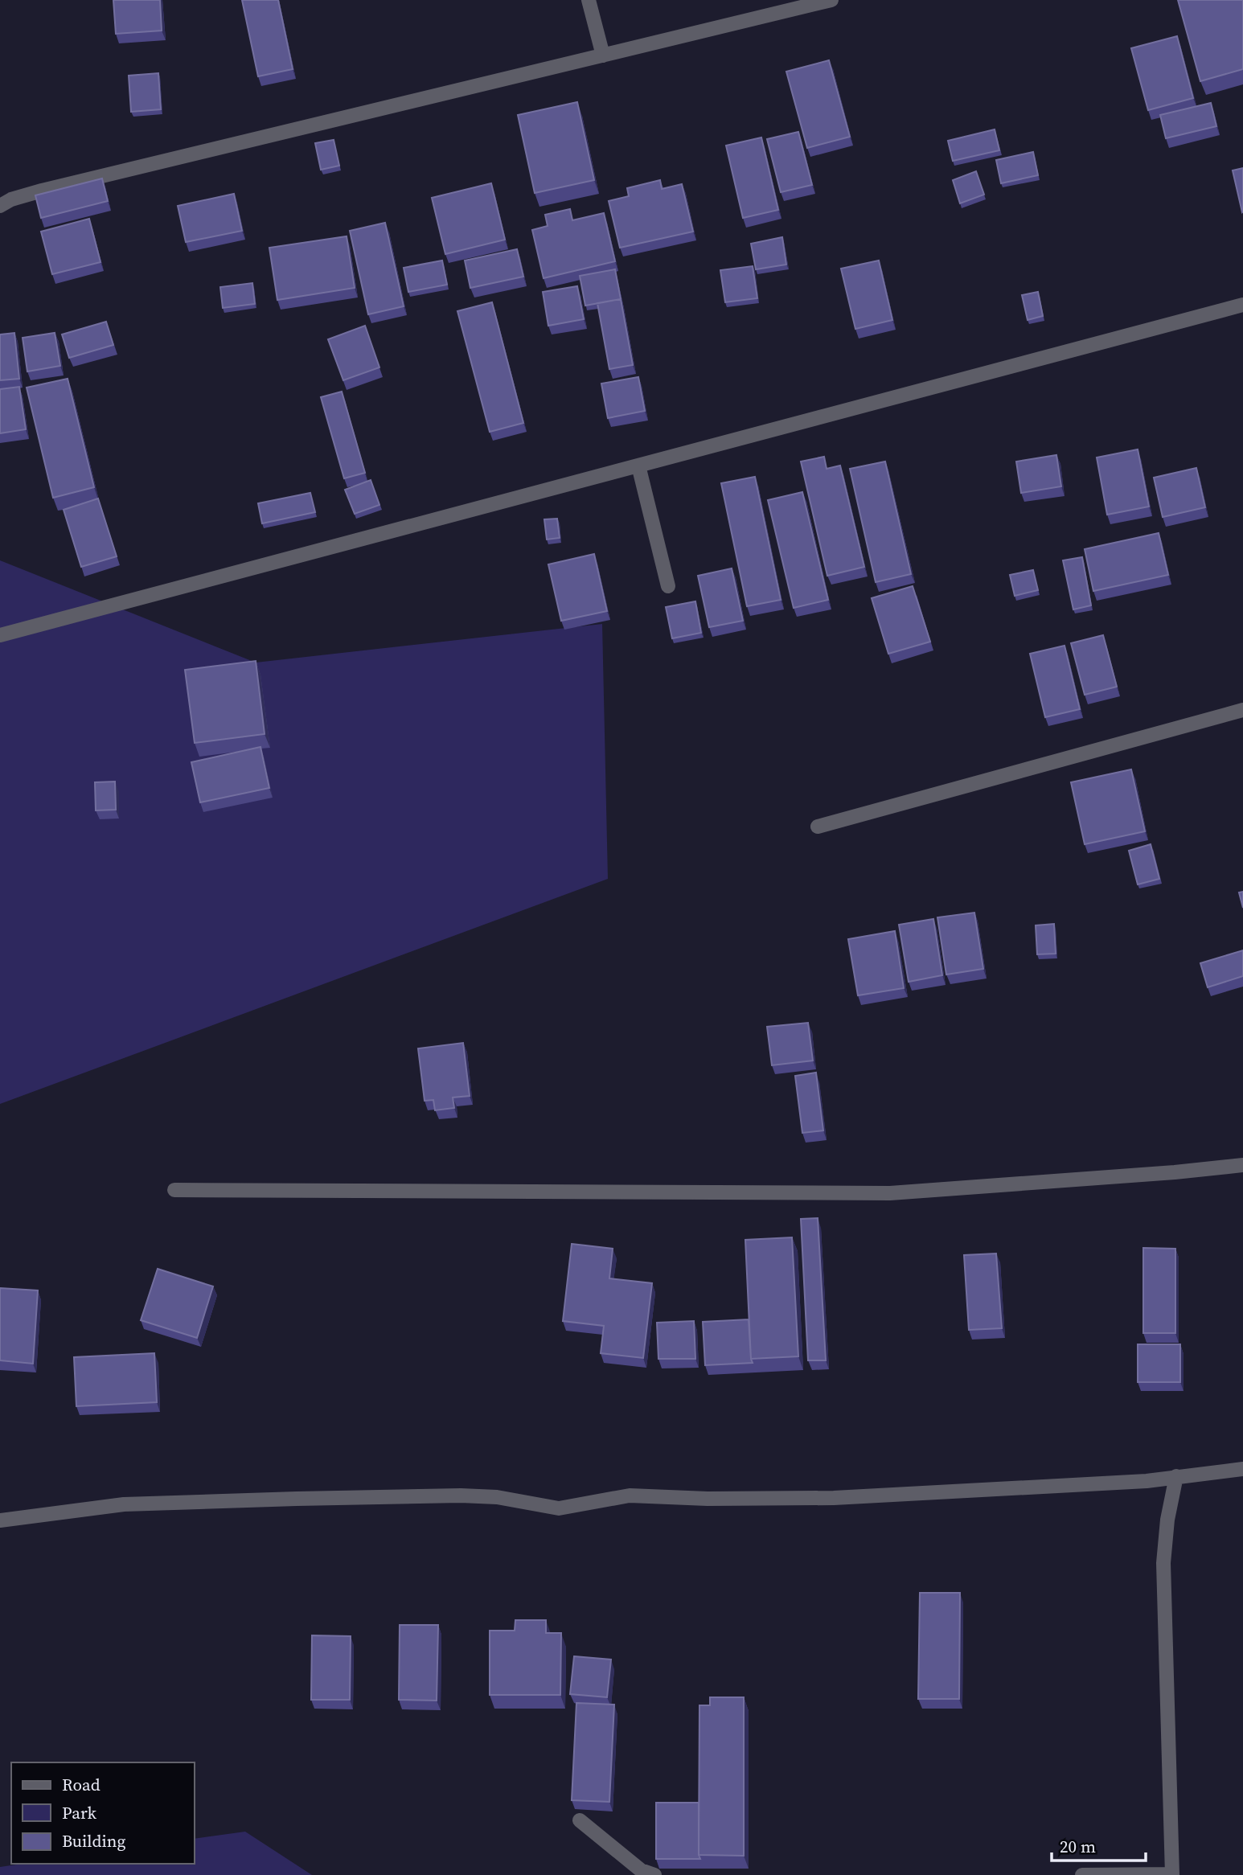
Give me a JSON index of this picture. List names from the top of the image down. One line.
{"legend":["Road","Park","Building"],"scale_bar":"20 m"}
